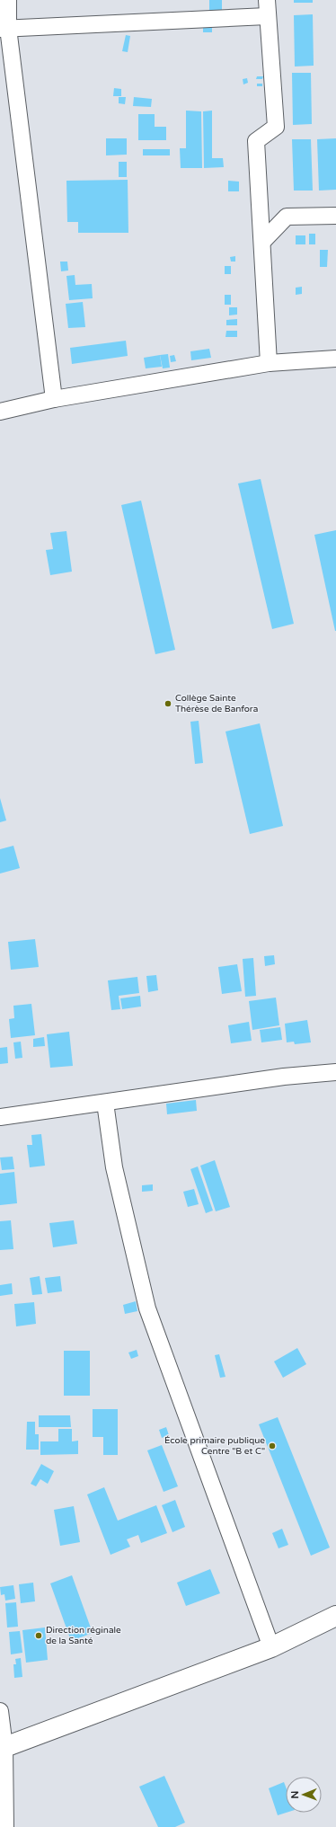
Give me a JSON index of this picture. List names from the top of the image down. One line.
{"places":["Collège Sainte Thérèse de Banfora","École primaire publique Centre \"B et C\"","Direction réginale de la Santé"],"north":"left"}
